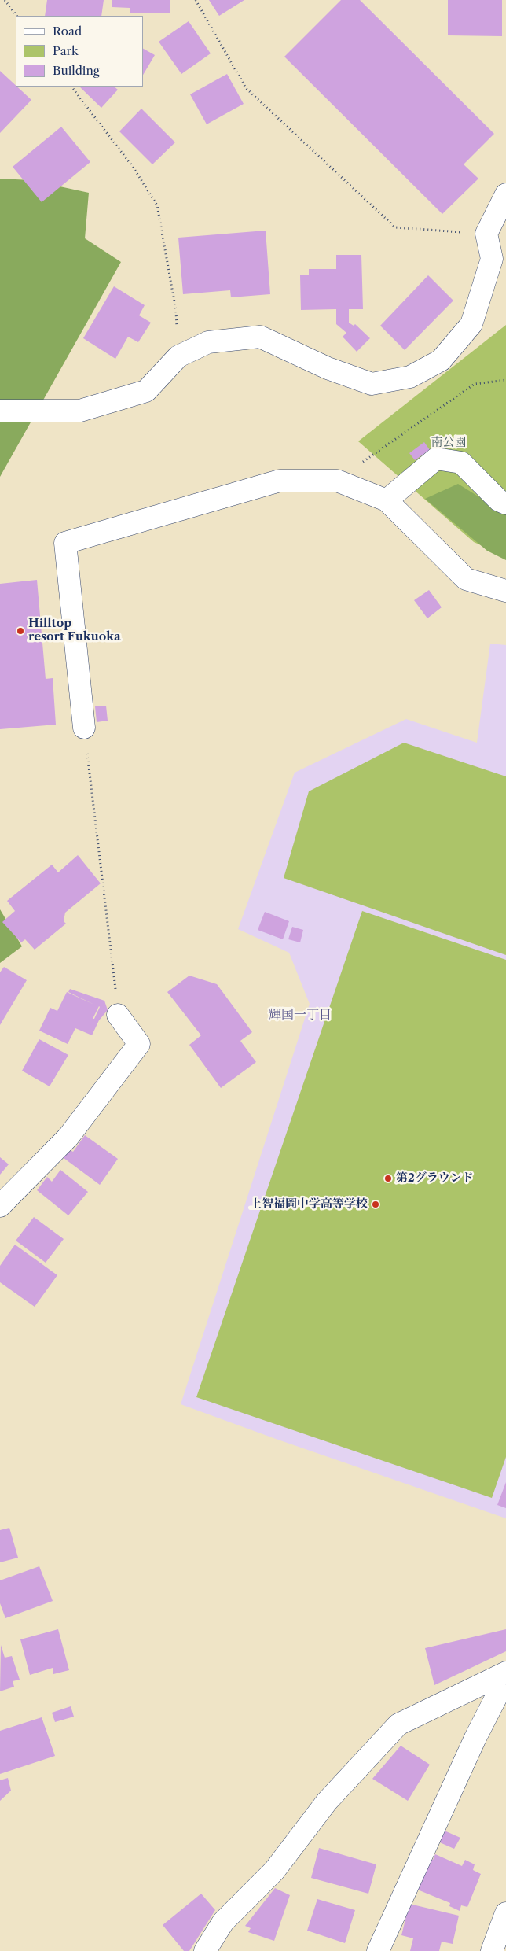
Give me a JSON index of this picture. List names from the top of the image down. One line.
{"districts":["輝国一丁目"],"parks":["南公園"],"places":["Hilltop resort Fukuoka","第2グラウンド","上智福岡中学高等学校"],"legend":["Road","Park","Building"]}
